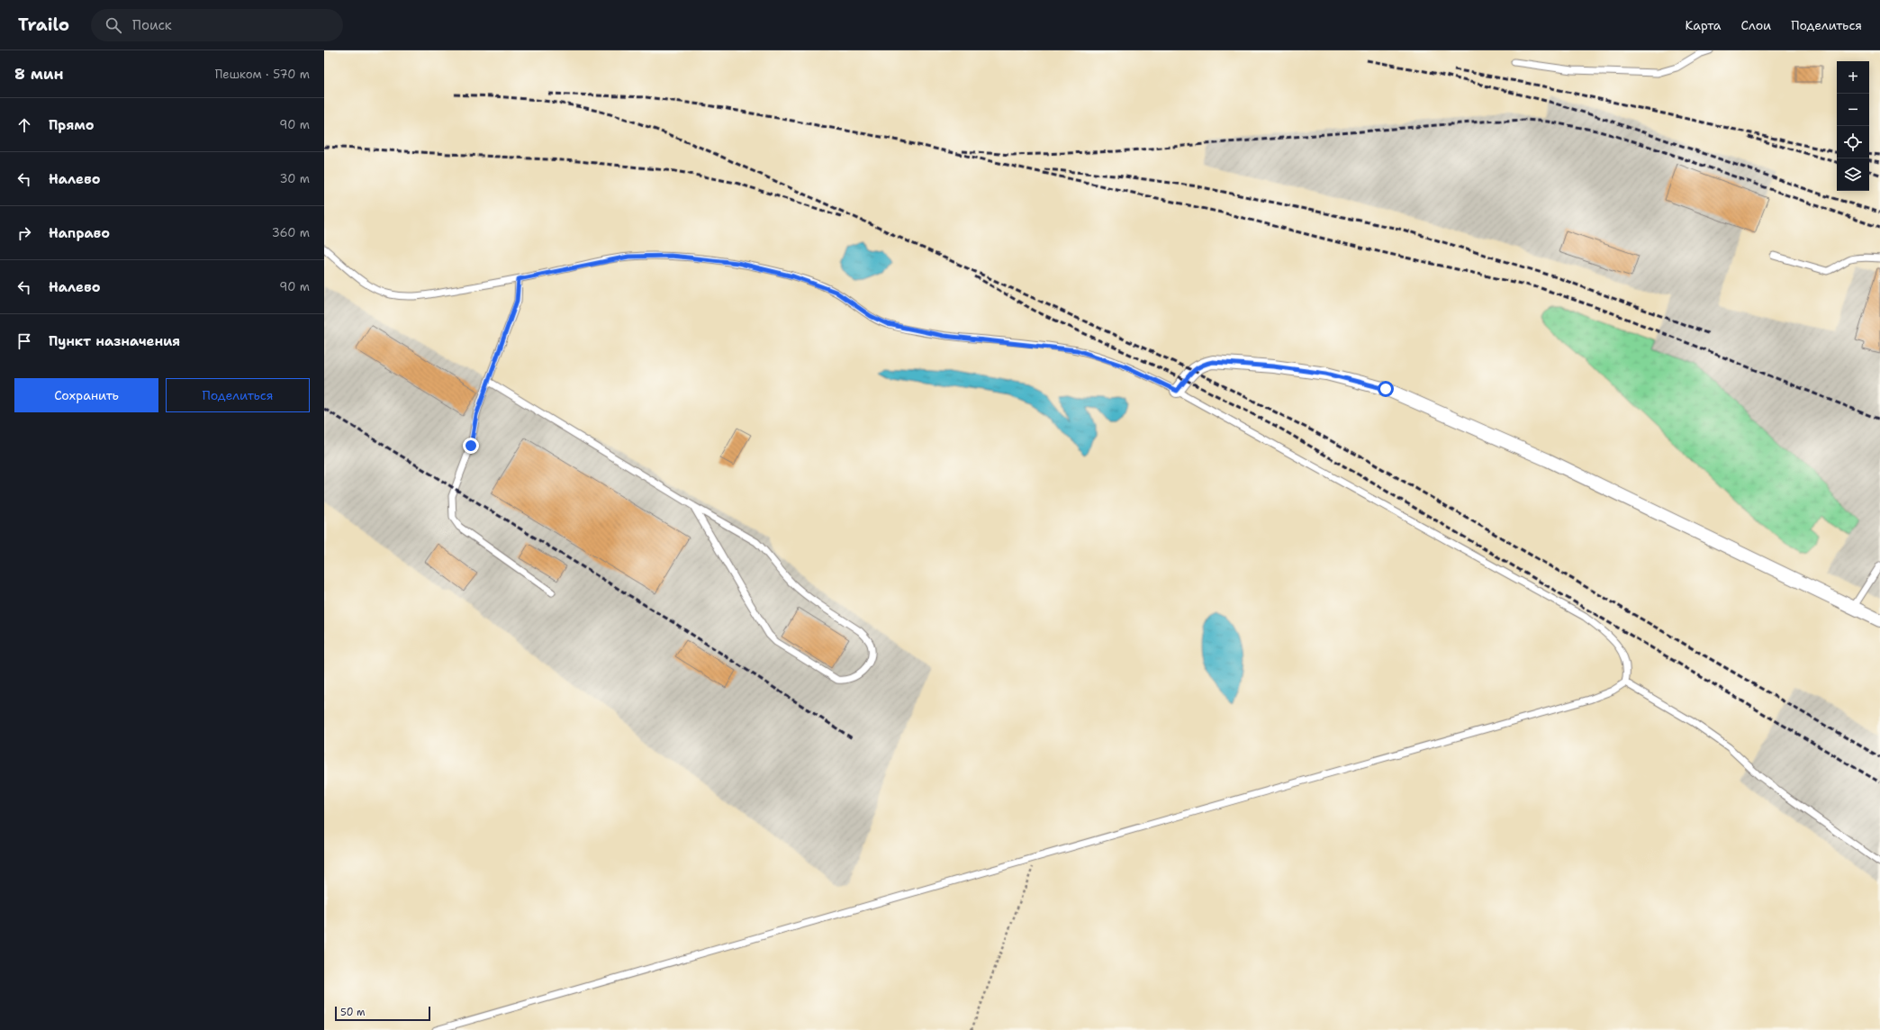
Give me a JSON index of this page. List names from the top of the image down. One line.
{"scale_bar":"50 m","page":{"header":"Trailo","search":"Поиск","nav":["Карта","Слои","Поделиться"],"heading":["8 мин","Пешком · 570 m"],"map_buttons":["+","−"],"list":[["Прямо","90 m"],["Налево","30 m"],["Направо","360 m"],["Налево","90 m"],"Пункт назначения"],"buttons":["Сохранить","Поделиться"],"scale":"50 m"}}
